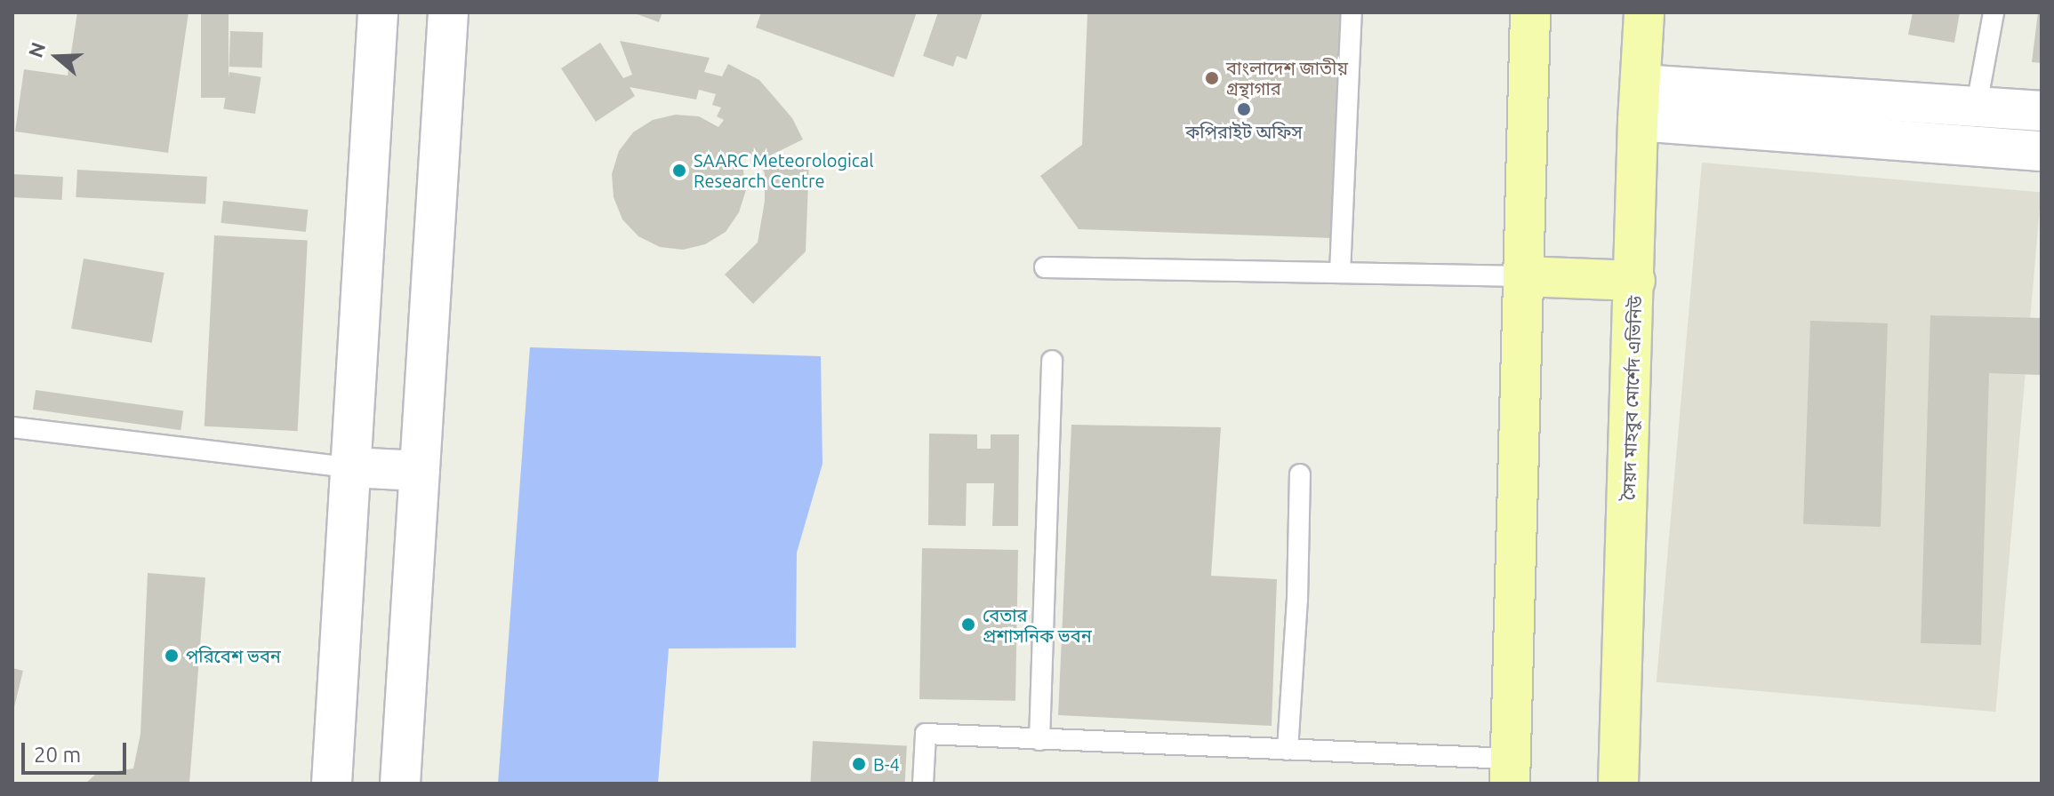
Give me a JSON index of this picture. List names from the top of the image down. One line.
{"streets":{"main road":["সৈয়দ মাহবুব মোর্শেদ এভিনিউ"]},"places":["বাংলাদেশ জাতীয় গ্রন্থাগার","কপিরাইট অফিস","SAARC Meteorological Research Centre","বেতার প্রশাসনিক ভবন","পরিবেশ ভবন","B-4"],"scale_bar":"20 m","north":"left"}
